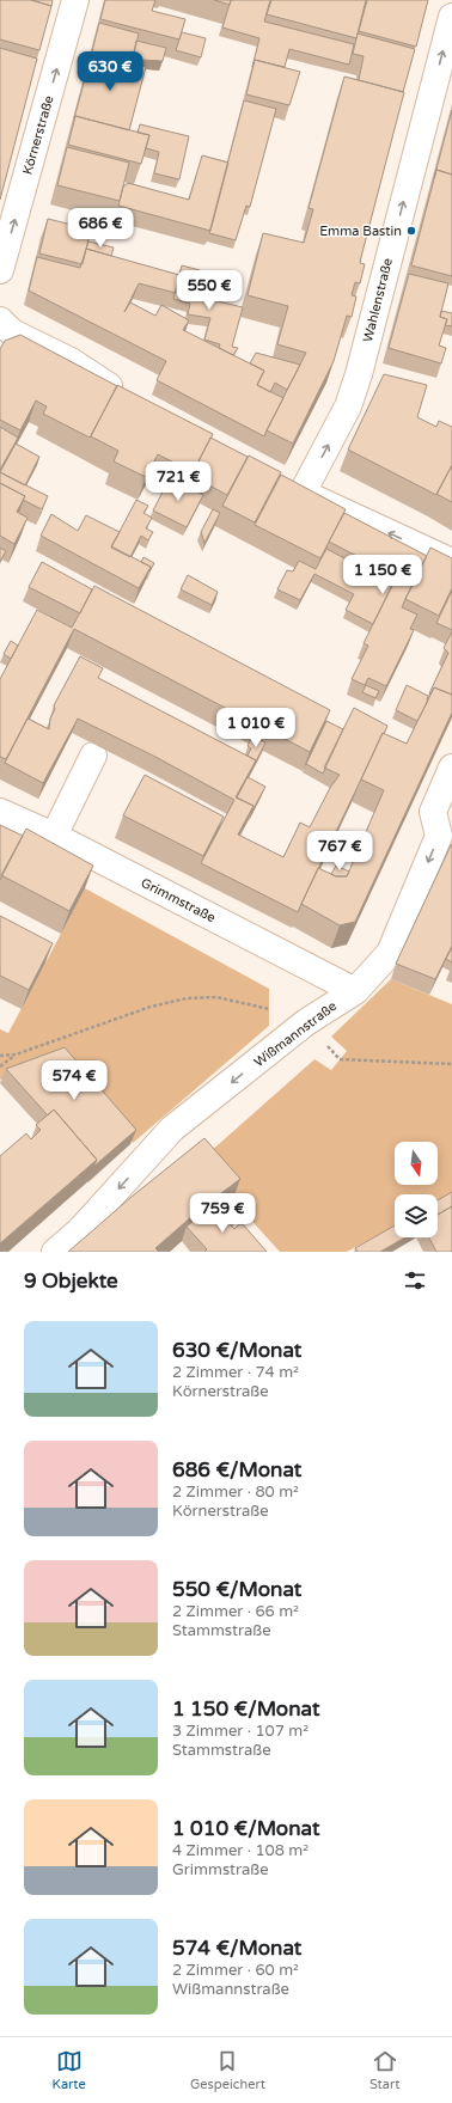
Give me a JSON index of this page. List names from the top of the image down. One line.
{"streets":{"street":["Körnerstraße","Wahlenstraße","Grimmstraße","Wißmannstraße"]},"crossings":[["Grimmstraße","Wißmannstraße"]],"one_way":["Körnerstraße","Wahlenstraße","Wißmannstraße"],"places":["Emma Bastin"],"north":"bottom","page":{"price":["630 €","686 €","550 €","721 €","1 150 €","1 010 €","767 €","574 €","759 €"],"heading":"9 Objekte","list":[{"name":"630 €/Monat","note":"2 Zimmer · 74 m² · Körnerstraße"},{"name":"686 €/Monat","note":"2 Zimmer · 80 m² · Körnerstraße"},{"name":"550 €/Monat","note":"2 Zimmer · 66 m² · Stammstraße"},{"name":"1 150 €/Monat","note":"3 Zimmer · 107 m² · Stammstraße"},{"name":"1 010 €/Monat","note":"4 Zimmer · 108 m² · Grimmstraße"},{"name":"574 €/Monat","note":"2 Zimmer · 60 m² · Wißmannstraße"}],"tabs":["Karte","Gespeichert","Start"]}}
